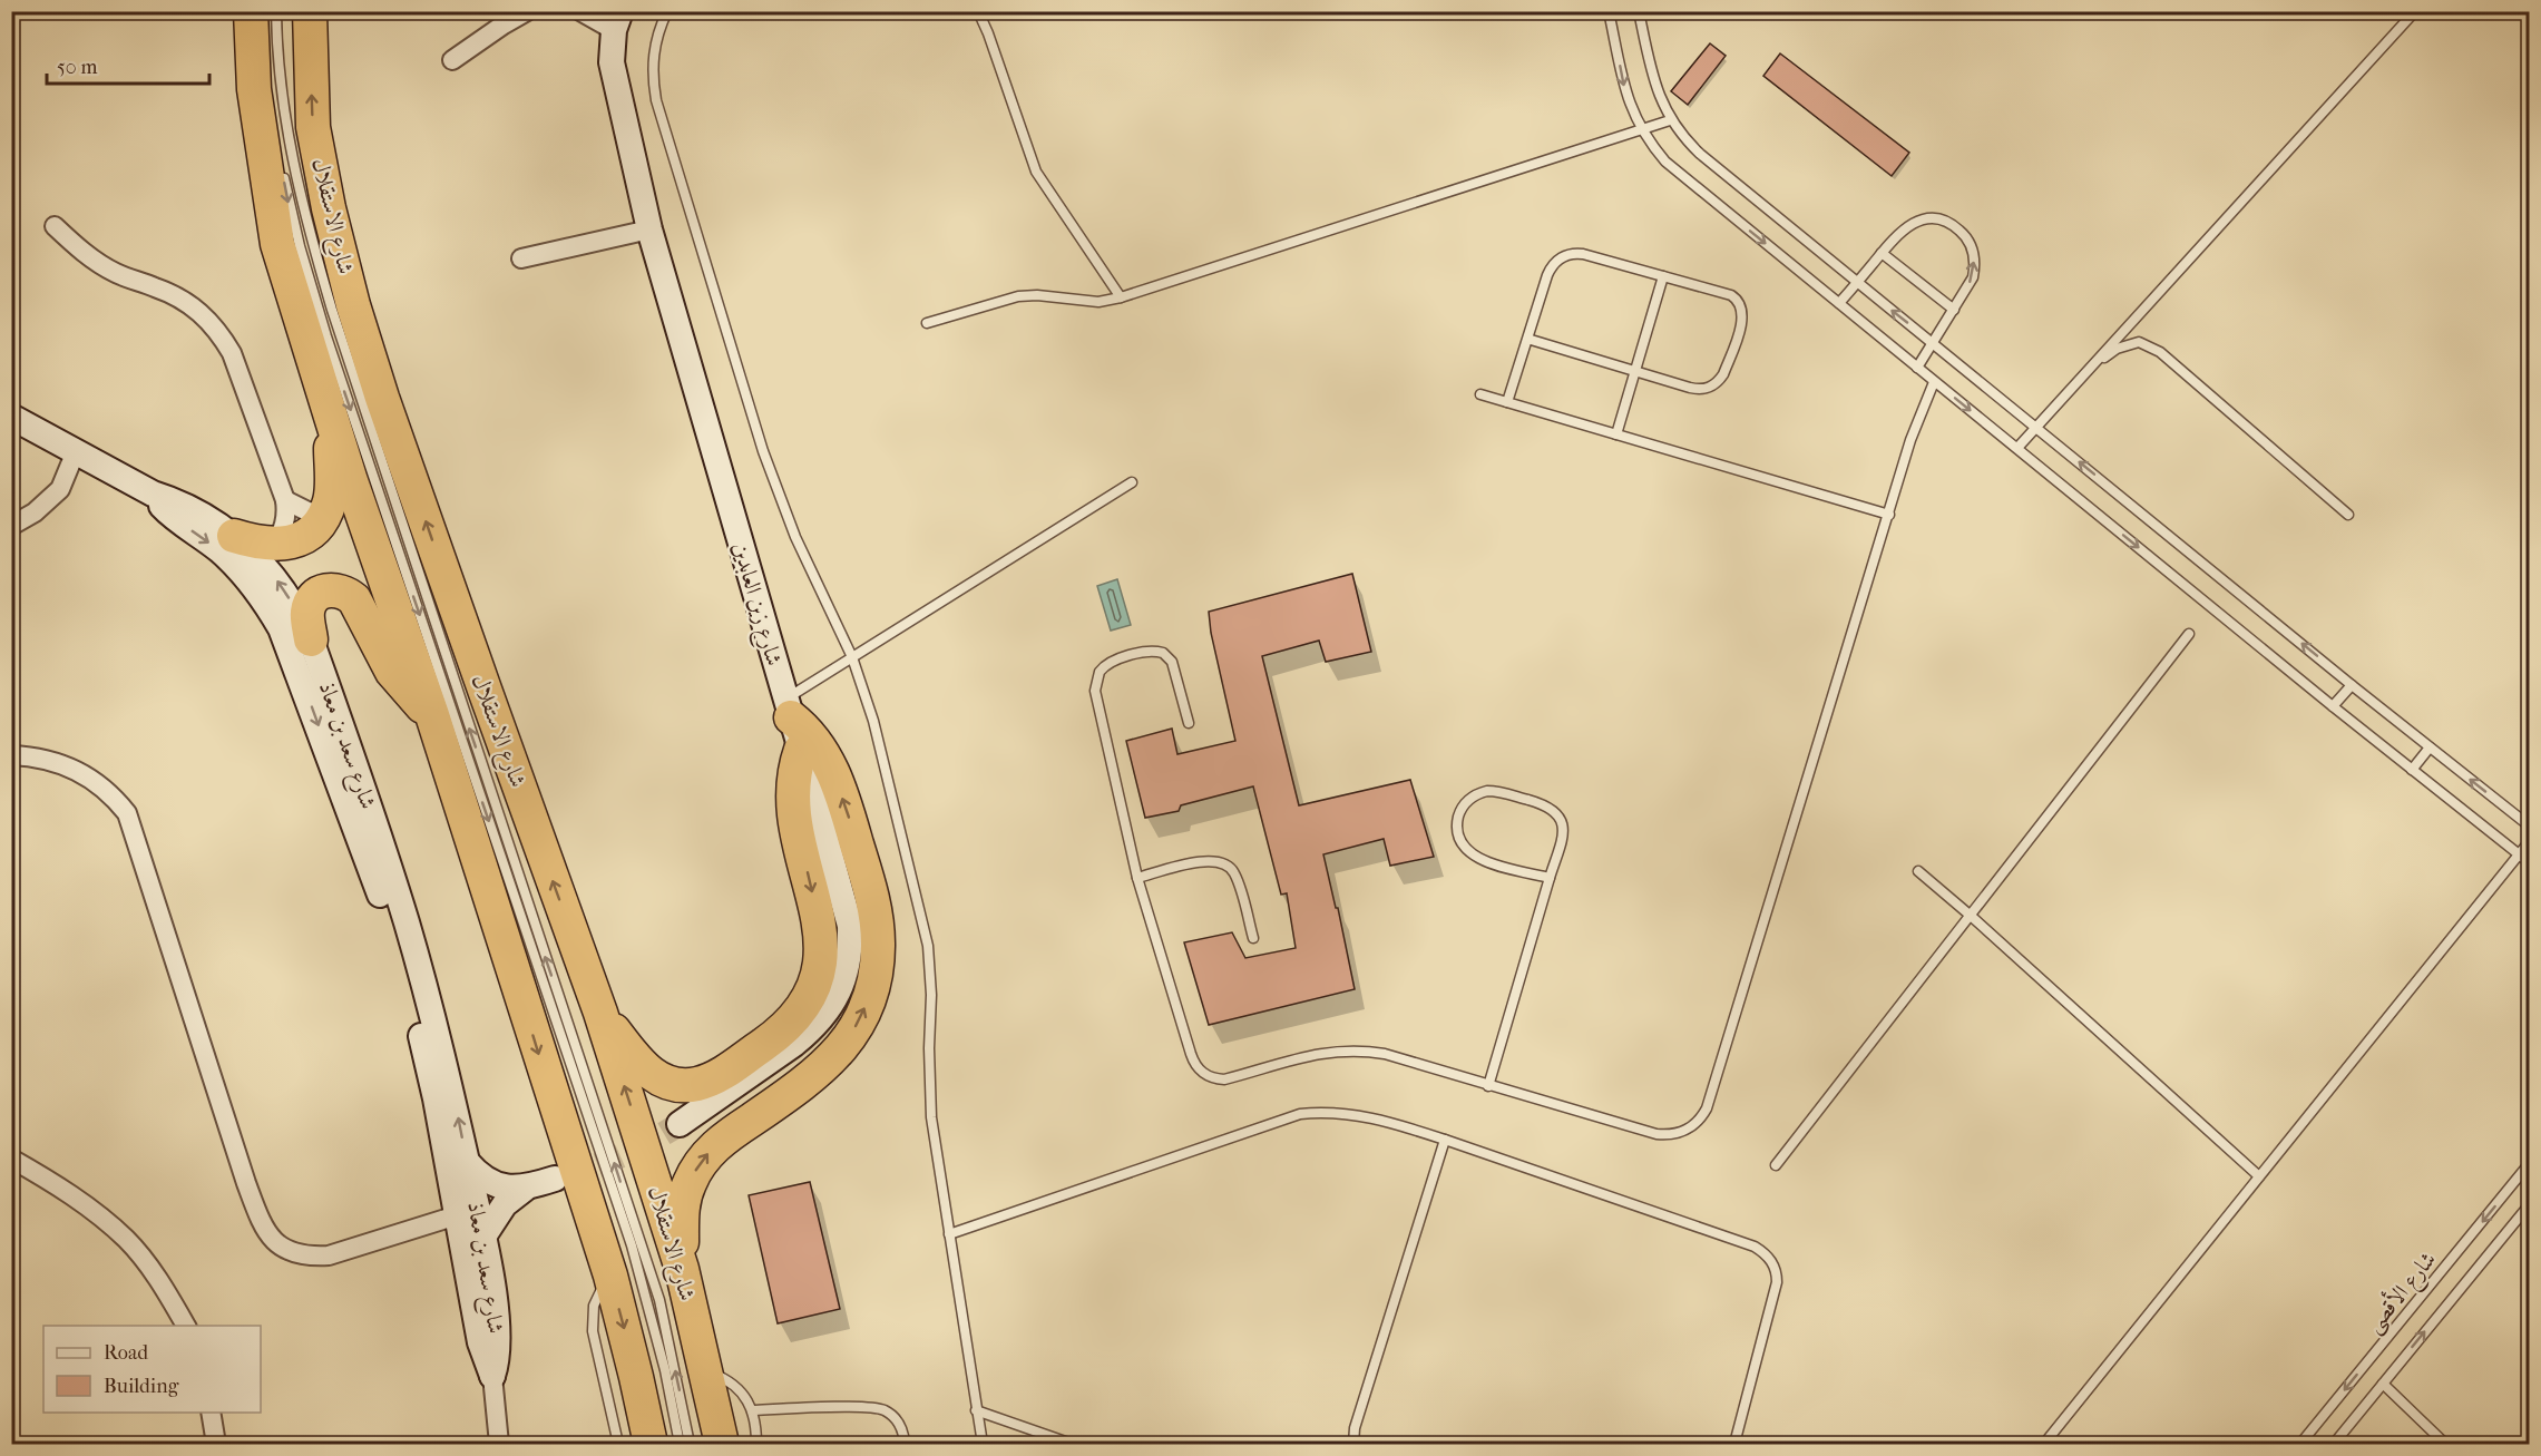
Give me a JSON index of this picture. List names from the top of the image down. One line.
{"streets":{"highway":["شارع الاستقلال"],"street":["شارع زين العابدين","شارع سعد بن معاذ"],"lane":["شارع الأقصى"]},"legend":["Road","Building"],"scale_bar":"50 m"}
